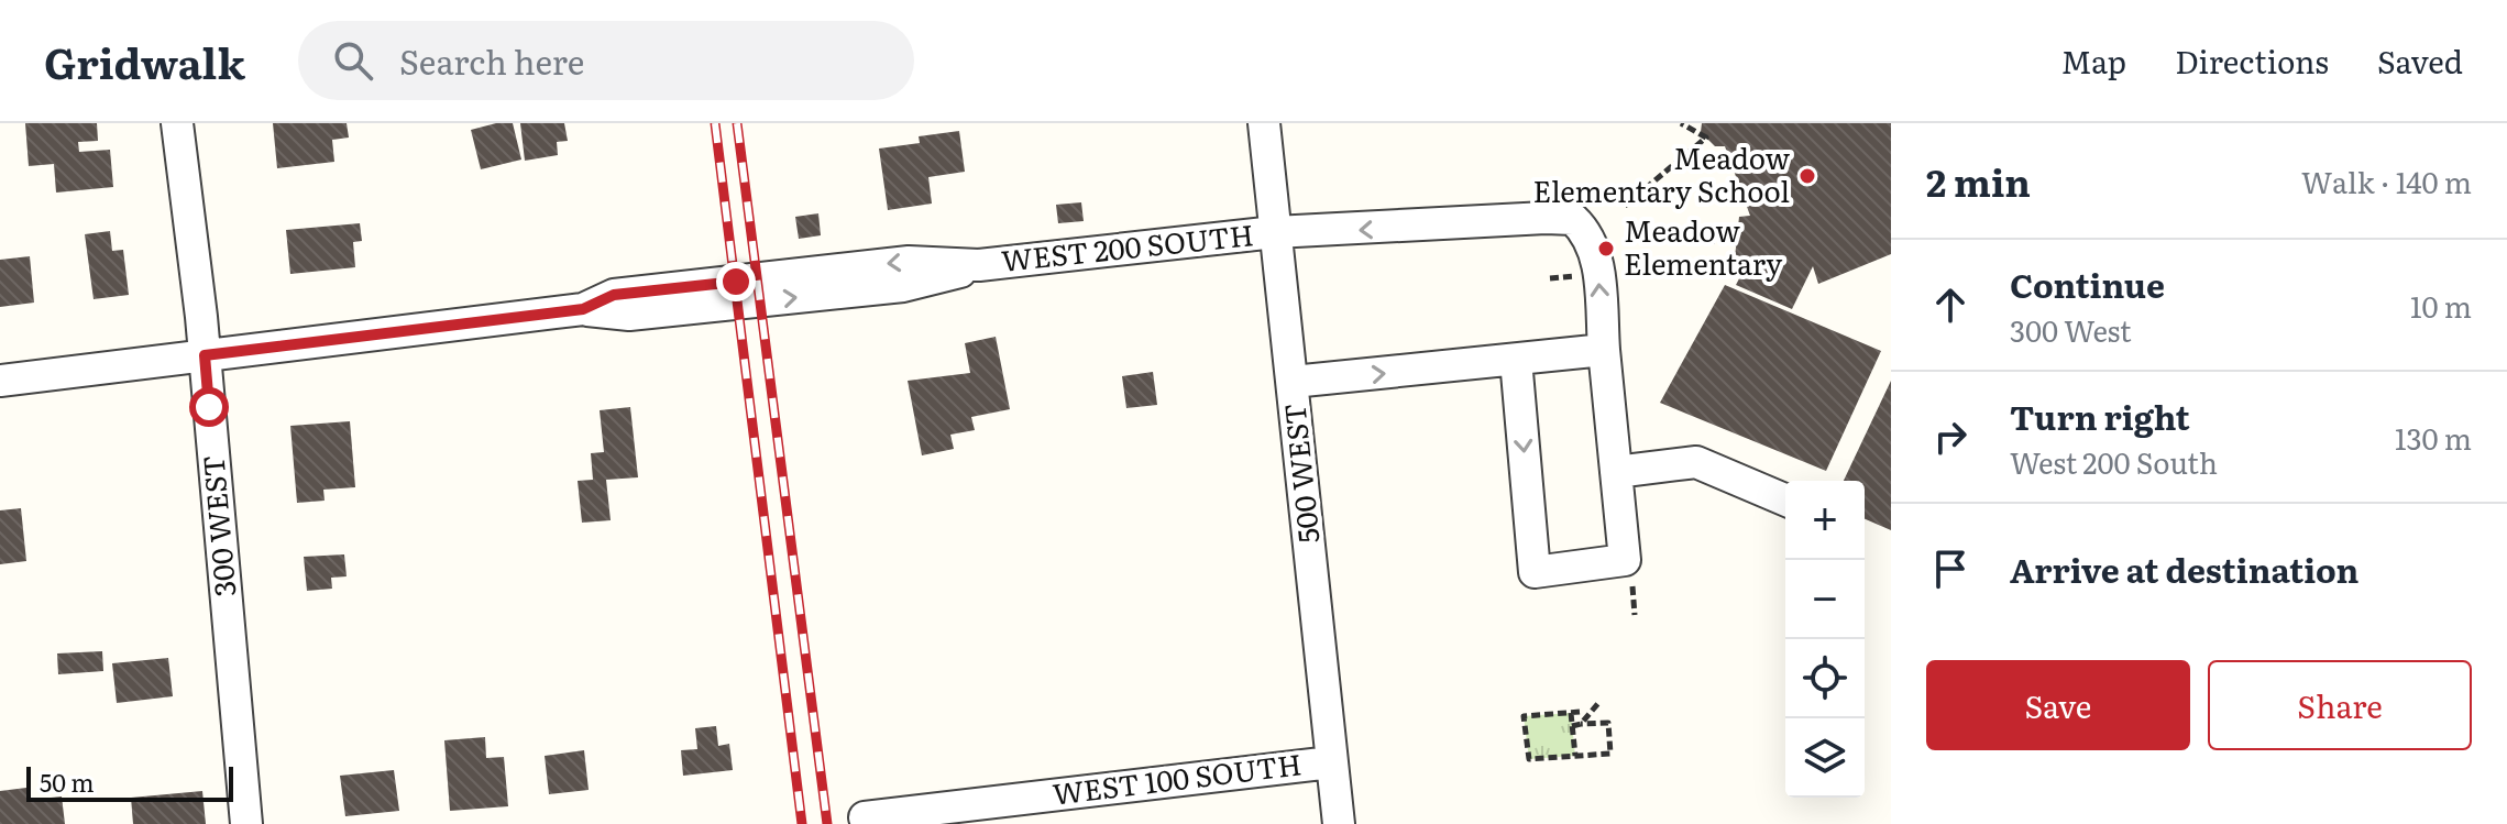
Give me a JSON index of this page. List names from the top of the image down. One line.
{"streets":{"street":["WEST 200 SOUTH","500 WEST","300 WEST","WEST 100 SOUTH"]},"crossings":[["WEST 200 SOUTH","500 WEST"],["WEST 200 SOUTH","300 WEST"],["500 WEST","WEST 100 SOUTH"]],"places":["Meadow Elementary School","Meadow Elementary"],"scale_bar":"50 m","page":{"header":"Gridwalk","search":"Search here","nav":["Map","Directions","Saved"],"heading":["2 min","Walk · 140 m"],"list":[["Continue","300 West","10 m"],["Turn right","West 200 South","130 m"],"Arrive at destination"],"map_buttons":["+","−"],"buttons":["Save","Share"],"scale":"50 m"}}
